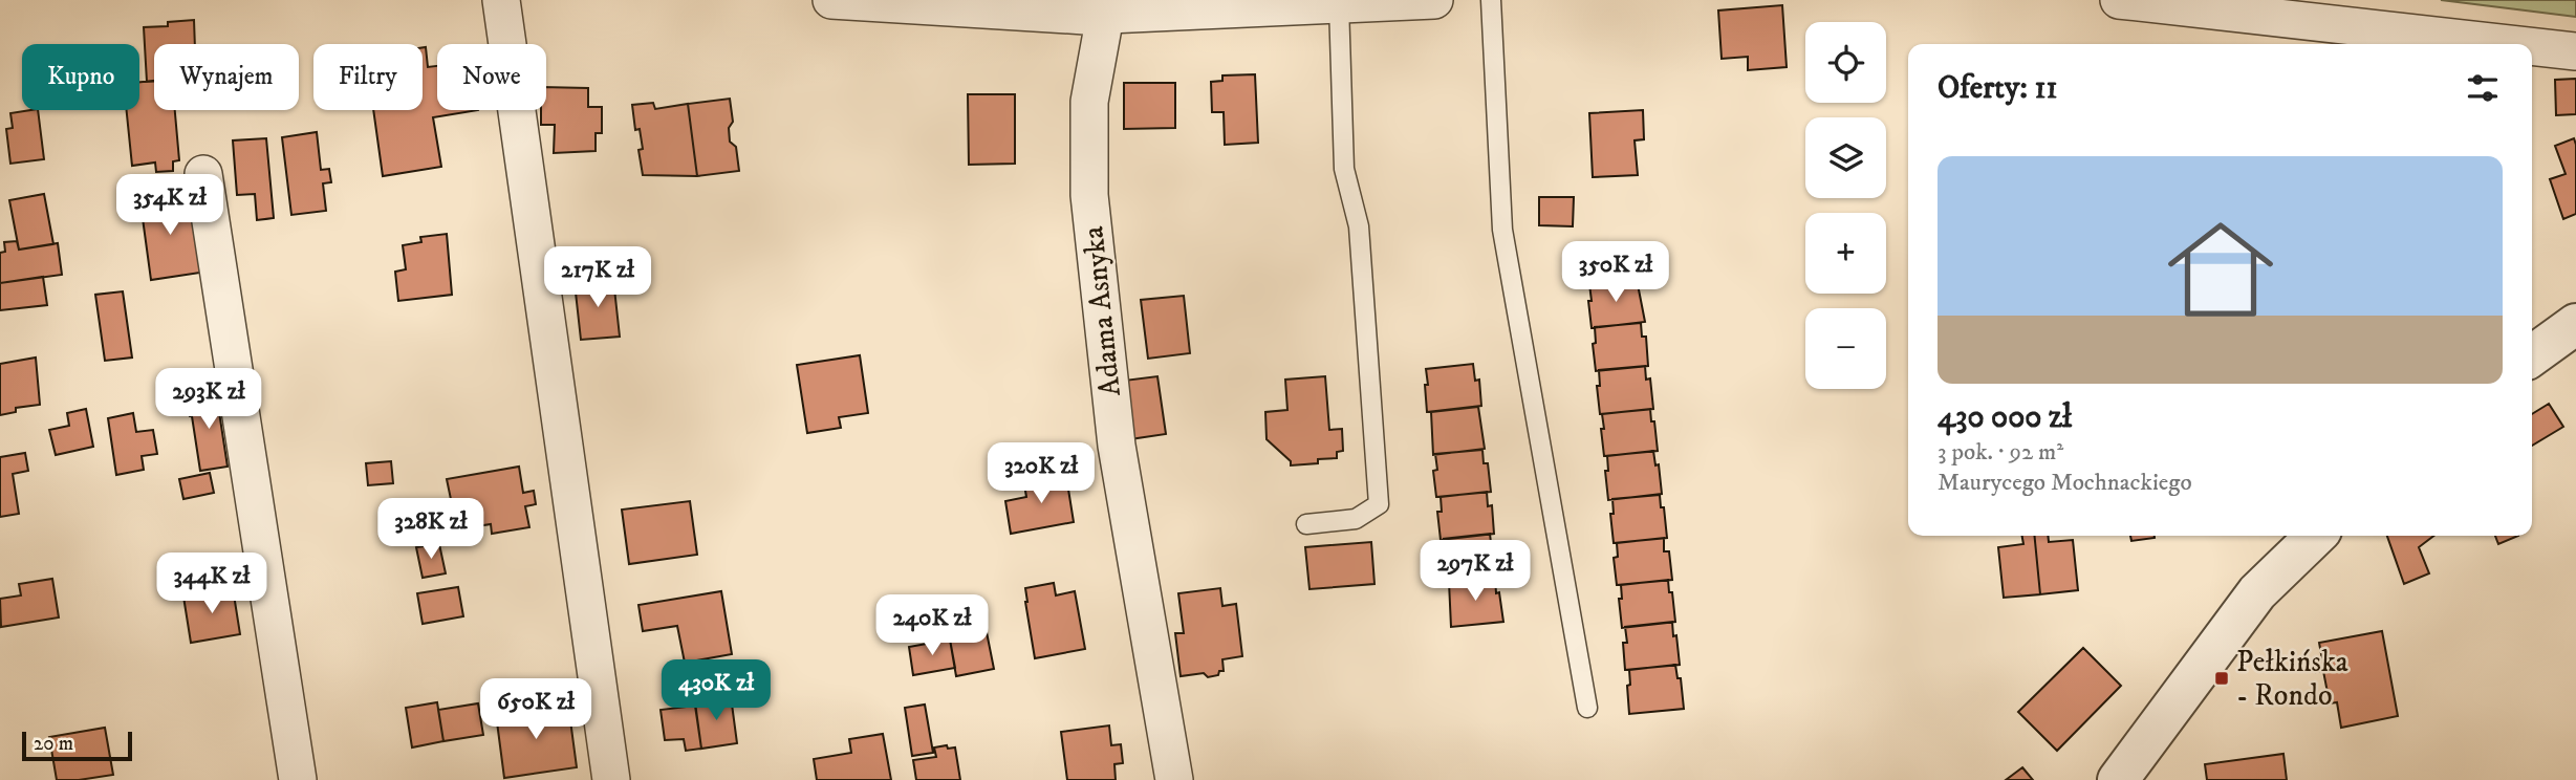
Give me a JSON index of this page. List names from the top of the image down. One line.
{"streets":{"street":["Adama Asnyka"]},"places":{"transit":["Pełkińska - Rondo"]},"scale_bar":"20 m","page":{"map_buttons":["+","−"],"chip":["Kupno","Wynajem","Filtry","Nowe"],"heading":"Oferty: 11","list":[{"name":"430 000 zł","note":"3 pok. · 92 m² · Maurycego Mochnackiego"}],"price":["354K zł","350K zł","217K zł","293K zł","320K zł","328K zł","297K zł","344K zł","240K zł","430K zł","650K zł"],"scale":"20 m"}}
